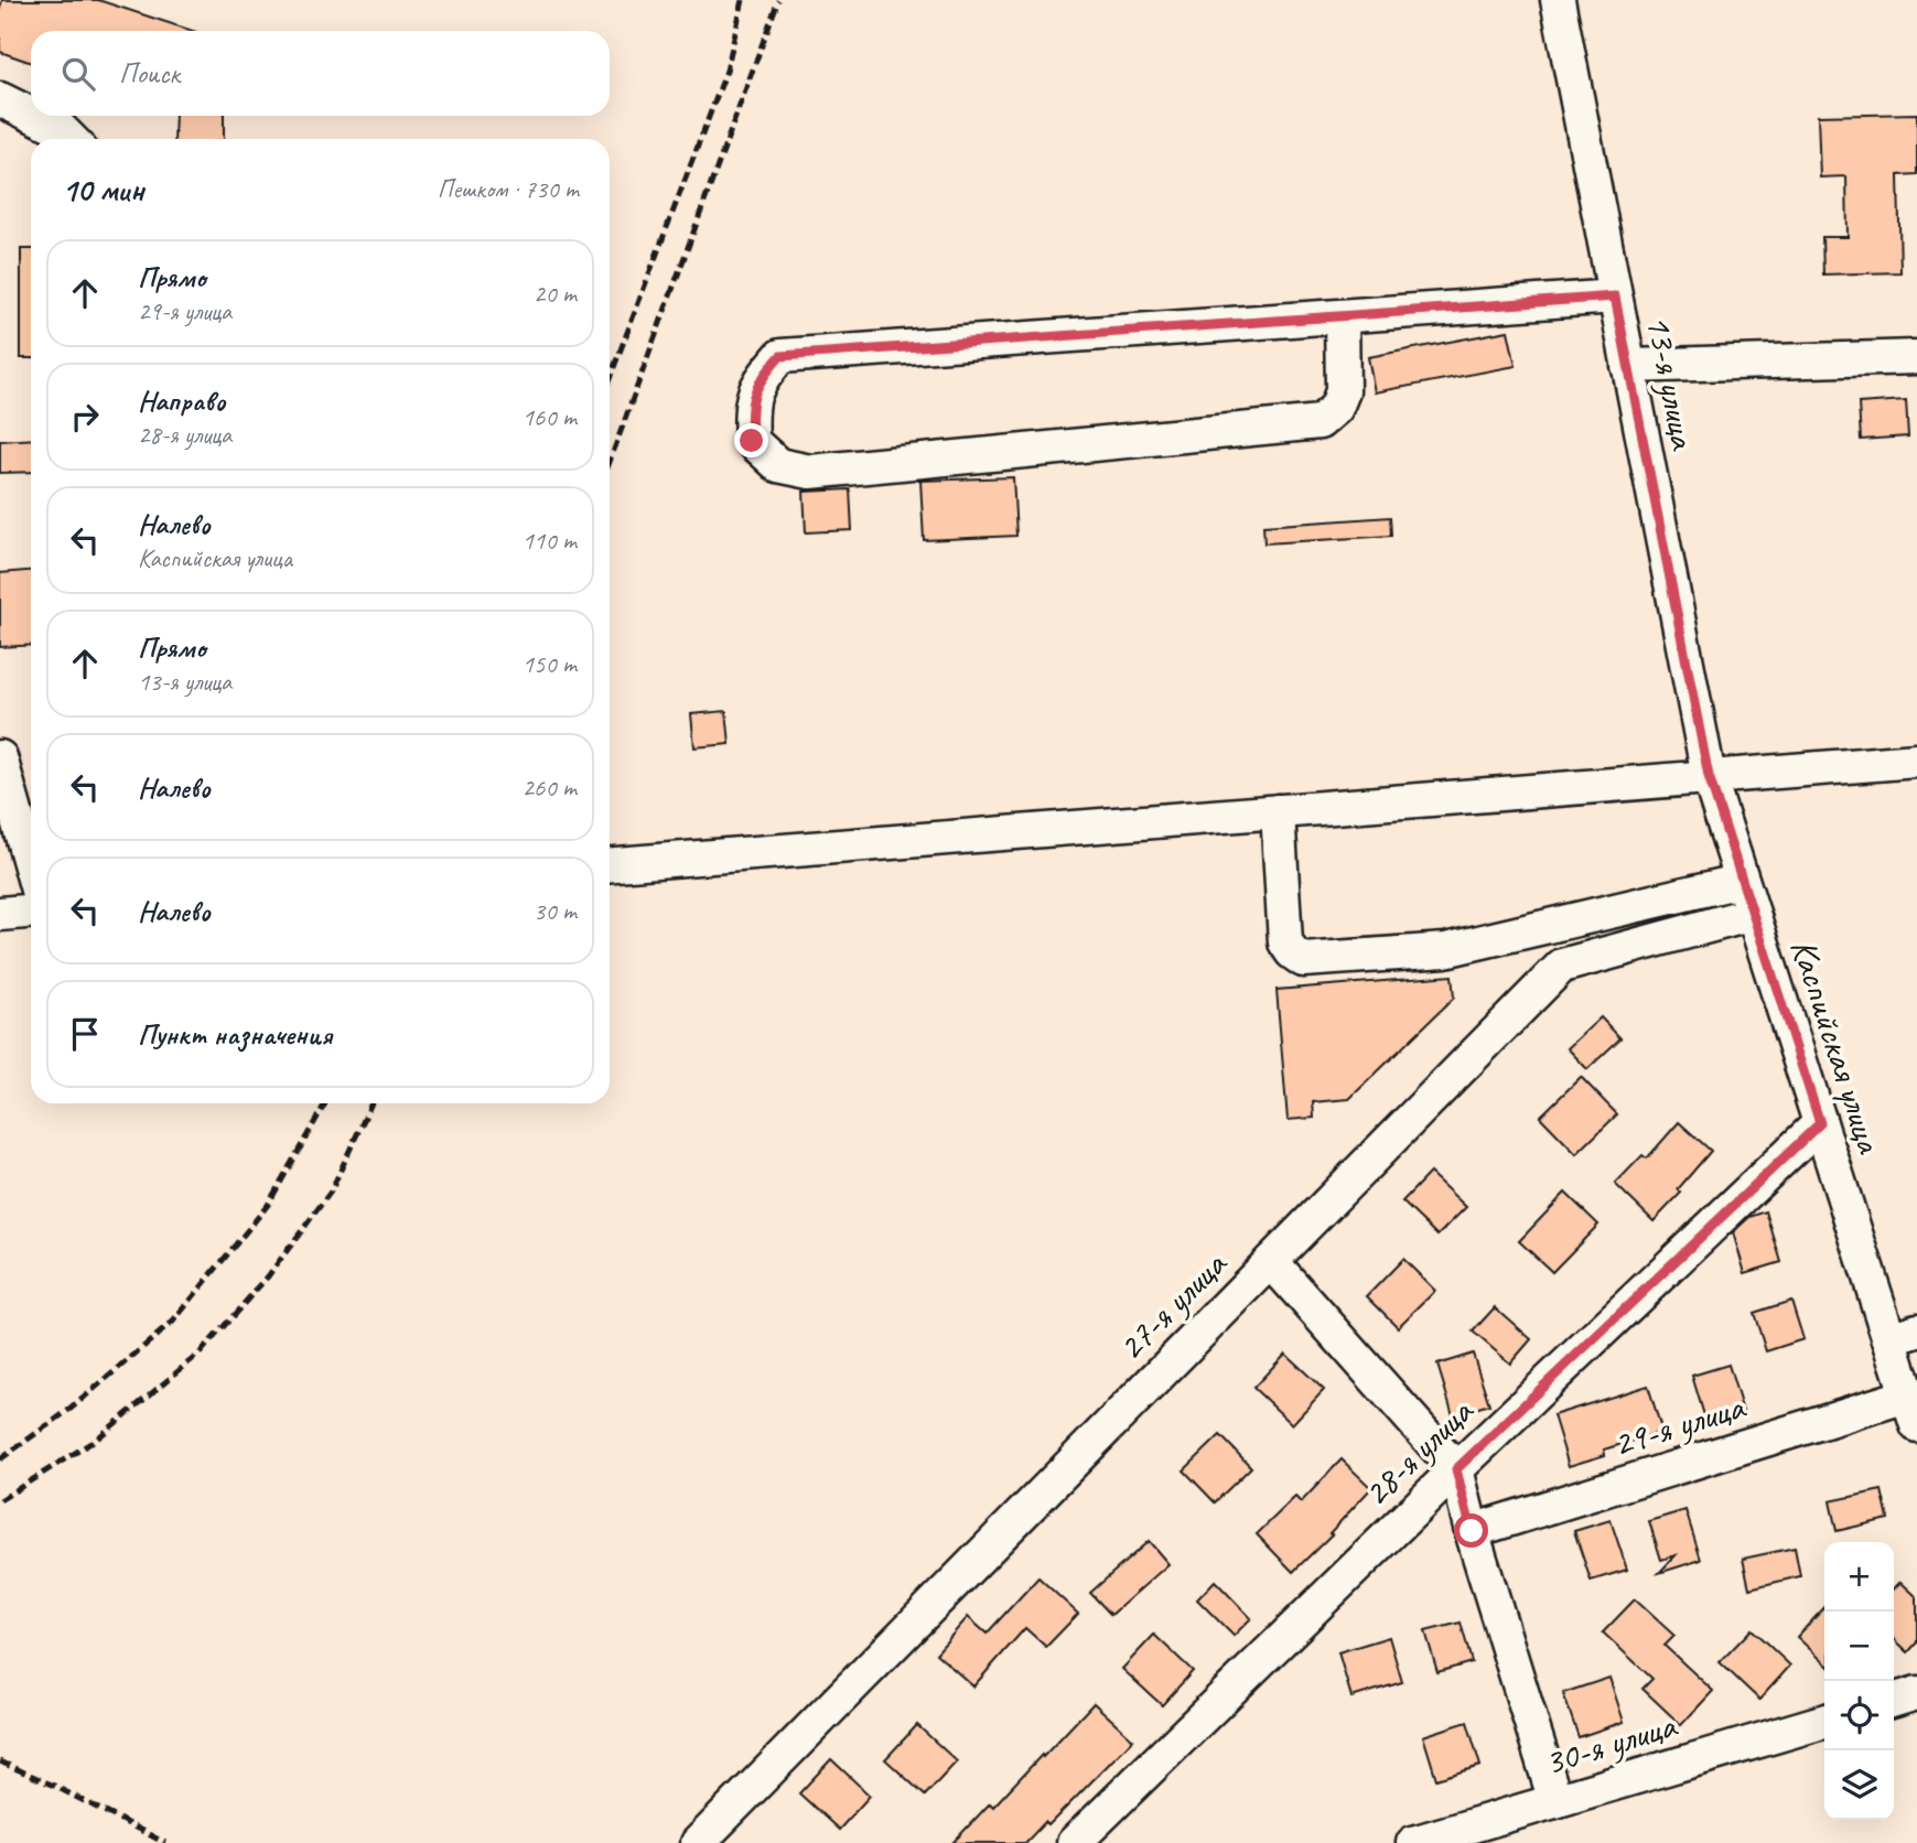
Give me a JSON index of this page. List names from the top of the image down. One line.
{"streets":{"street":["13-я улица","Каспийская улица","27-я улица","29-я улица","28-я улица","30-я улица"]},"crossings":[["13-я улица","Каспийская улица"],["Каспийская улица","27-я улица"],["Каспийская улица","29-я улица"],["Каспийская улица","28-я улица"]],"page":{"search":"Поиск","heading":["10 мин","Пешком · 730 m"],"list":[["Прямо","29-я улица","20 m"],["Направо","28-я улица","160 m"],["Налево","Каспийская улица","110 m"],["Прямо","13-я улица","150 m"],["Налево","260 m"],["Налево","30 m"],"Пункт назначения"],"map_buttons":["+","−"]}}
